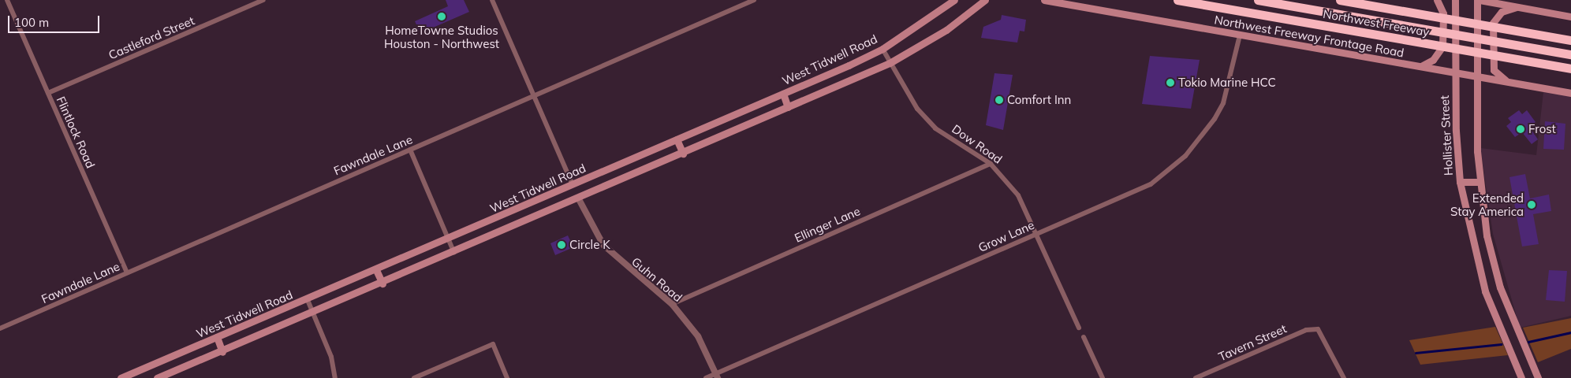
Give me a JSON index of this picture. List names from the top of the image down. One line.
{"streets":{"highway":["Northwest Freeway"],"main road":["Northwest Freeway Frontage Road","West Tidwell Road","Hollister Street"],"street":["Castleford Street","Flintlock Road","Dow Road","Fawndale Lane","Ellinger Lane","Grow Lane","Guhn Road","Tavern Street"]},"crossings":[["Northwest Freeway Frontage Road","Hollister Street"],["Northwest Freeway Frontage Road","Grow Lane"],["Castleford Street","Flintlock Road"],["West Tidwell Road","Dow Road"],["Flintlock Road","Fawndale Lane"],["Dow Road","Ellinger Lane"],["Dow Road","Grow Lane"],["Ellinger Lane","Guhn Road"],["Grow Lane","Guhn Road"]],"places":["HomeTowne Studios Houston - Northwest","Tokio Marine HCC","Comfort Inn","Frost","Extended Stay America","Circle K"],"scale_bar":"100 m"}
